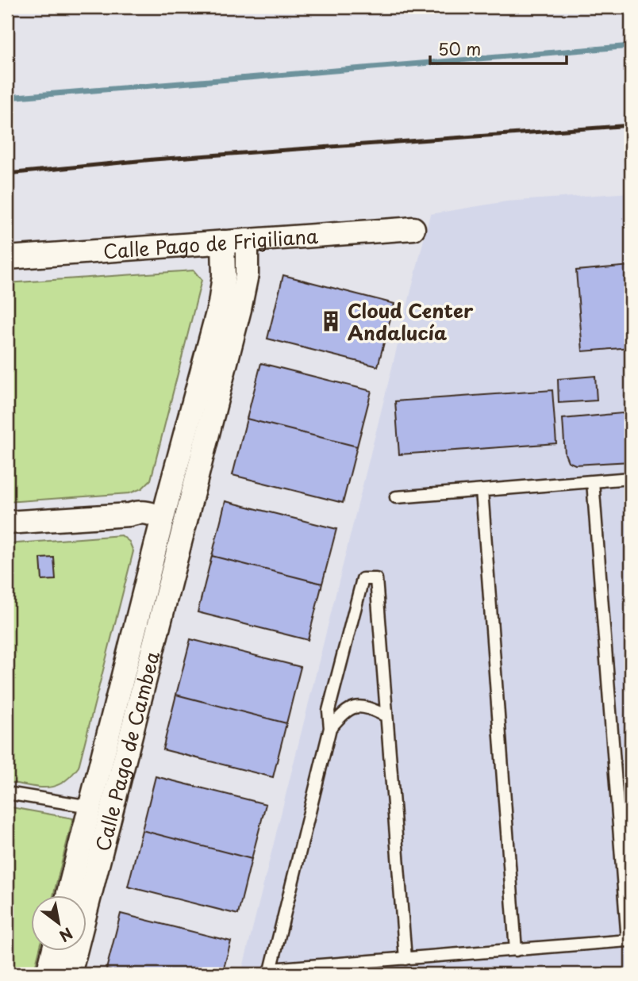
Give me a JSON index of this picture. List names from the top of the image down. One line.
{"streets":{"street":["Calle Pago de Frigiliana","Calle Pago de Cambea"]},"crossings":[["Calle Pago de Frigiliana","Calle Pago de Cambea"]],"places":{"building":["Cloud Center Andalucía"]},"scale_bar":"50 m","north":"bottom right"}
